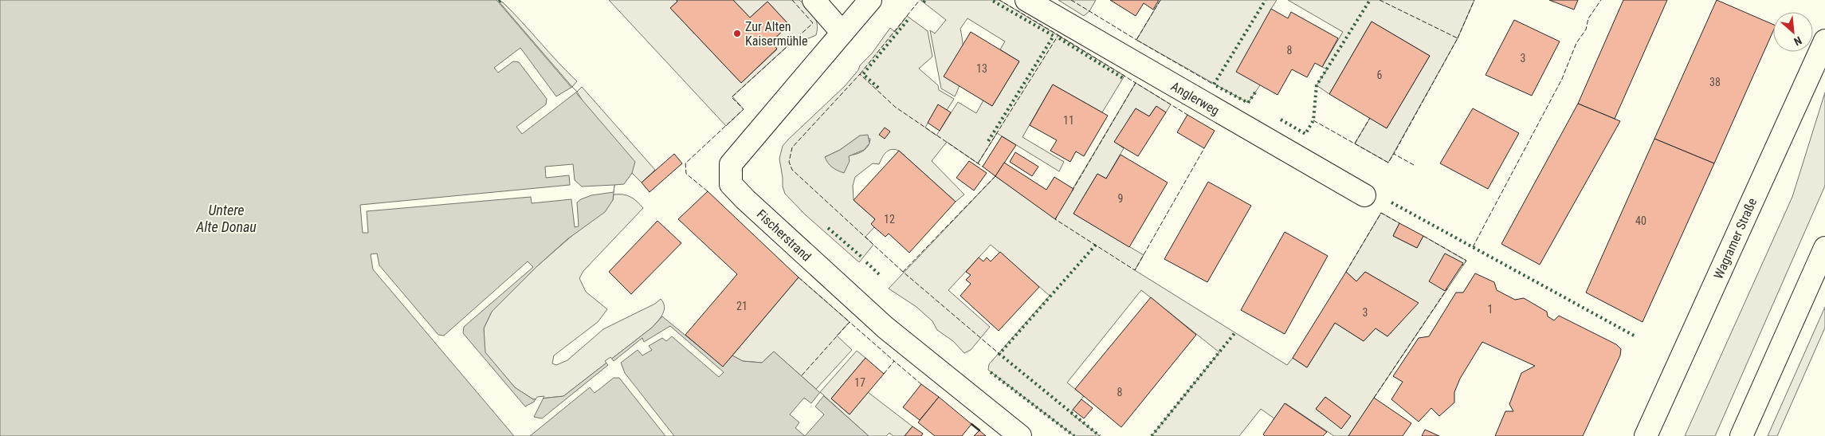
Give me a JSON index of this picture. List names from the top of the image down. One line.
{"streets":{"street":["Anglerweg","Fischerstrand","Wagramer Straße"]},"water":["Untere Alte Donau"],"places":["Zur Alten Kaisermühle"],"house_numbers":["8","3","13","6","38","11","9","12","40","21","1","3","17","8"],"north":"bottom right"}
